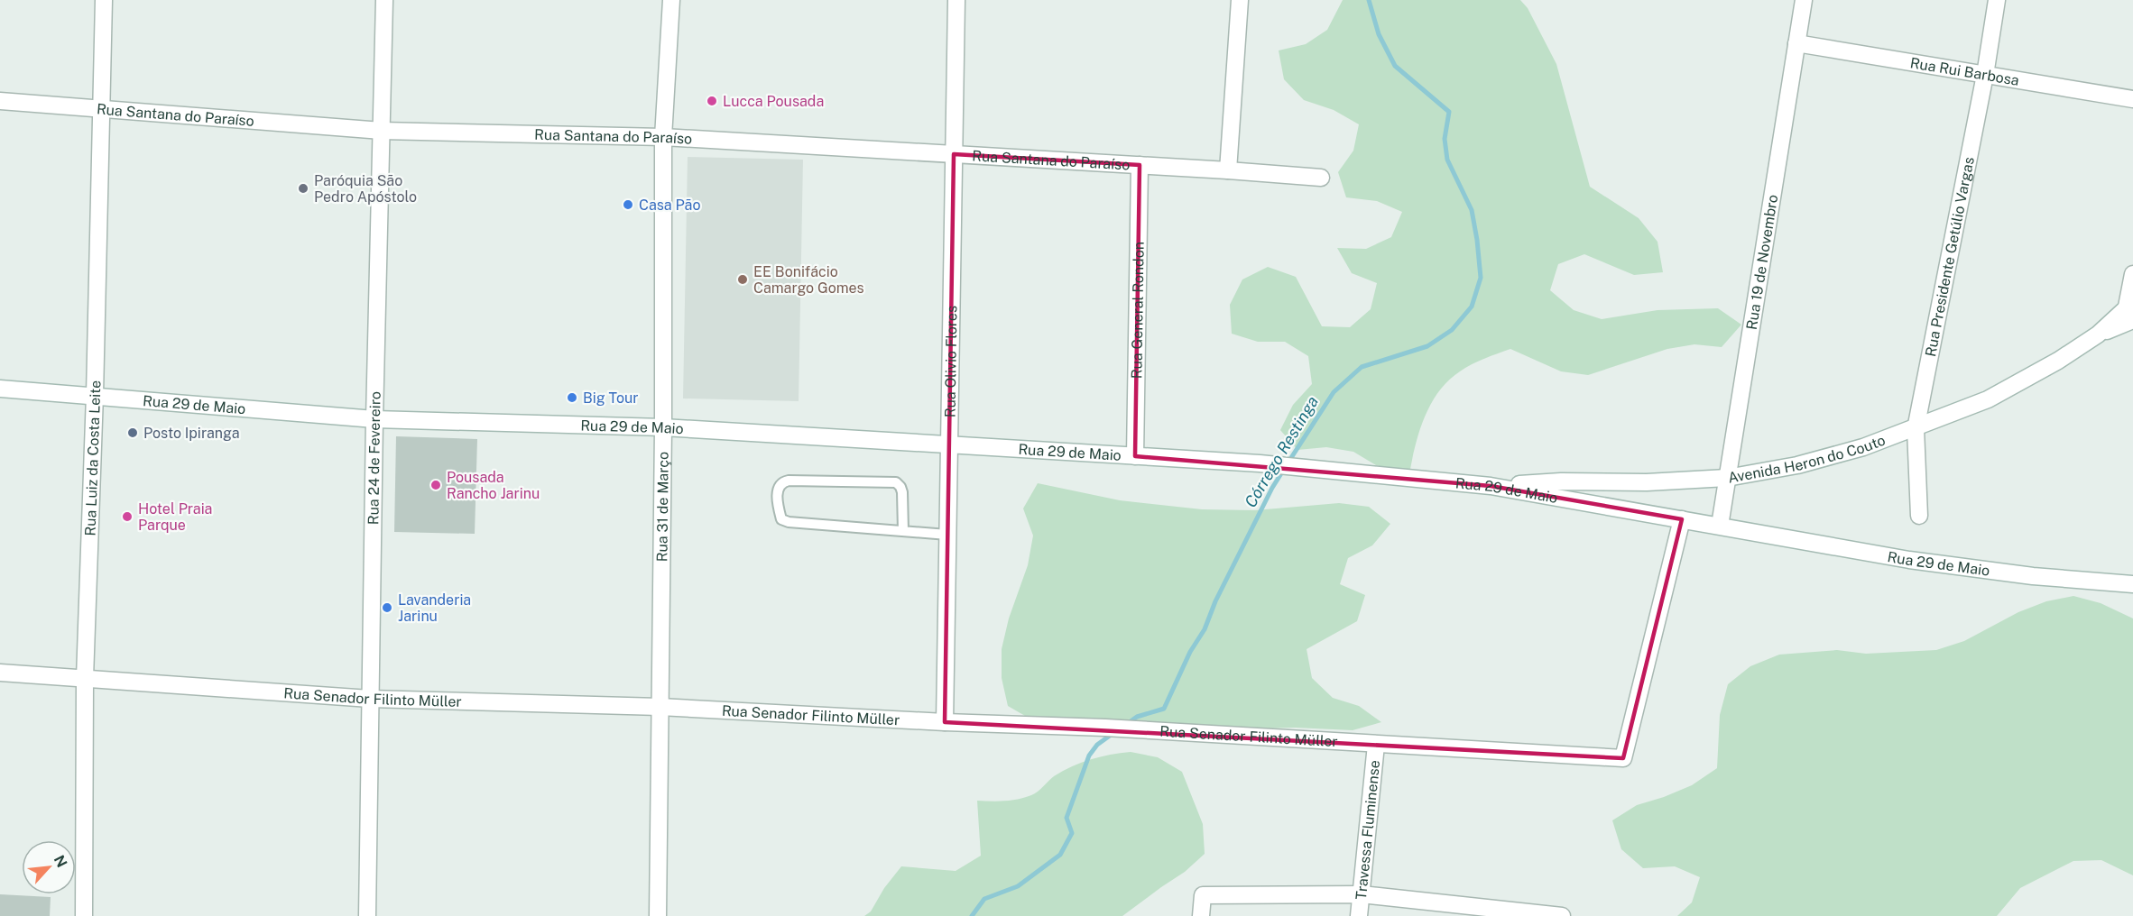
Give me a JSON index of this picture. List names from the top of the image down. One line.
{"streets":{"street":["Rua Rui Barbosa","Rua Santana do Paraíso","Rua Presidente Getúlio Vargas","Rua 19 de Novembro","Rua General Rondon","Rua Olivio Flores","Rua 29 de Maio","Rua Luiz da Costa Leite","Rua 24 de Fevereiro","Avenida Heron do Couto","Rua 31 de Março","Rua Senador Filinto Müller","Travessa Fluminense"]},"crossings":[["Rua Rui Barbosa","Rua Presidente Getúlio Vargas"],["Rua Rui Barbosa","Rua 19 de Novembro"],["Rua Santana do Paraíso","Rua General Rondon"],["Rua Santana do Paraíso","Rua Olivio Flores"],["Rua Santana do Paraíso","Rua Luiz da Costa Leite"],["Rua Santana do Paraíso","Rua 24 de Fevereiro"],["Rua Santana do Paraíso","Rua 31 de Março"],["Rua Presidente Getúlio Vargas","Avenida Heron do Couto"],["Rua 19 de Novembro","Rua 29 de Maio"],["Rua 19 de Novembro","Avenida Heron do Couto"],["Rua General Rondon","Rua 29 de Maio"],["Rua Olivio Flores","Rua 29 de Maio"],["Rua Olivio Flores","Rua Senador Filinto Müller"],["Rua 29 de Maio","Rua Luiz da Costa Leite"],["Rua 29 de Maio","Rua 24 de Fevereiro"],["Rua 29 de Maio","Avenida Heron do Couto"],["Rua 29 de Maio","Rua 31 de Março"],["Rua 29 de Maio","Rua Senador Filinto Müller"],["Rua Luiz da Costa Leite","Rua Senador Filinto Müller"],["Rua 24 de Fevereiro","Rua Senador Filinto Müller"],["Rua 31 de Março","Rua Senador Filinto Müller"],["Rua Senador Filinto Müller","Travessa Fluminense"]],"water":["Córrego Restinga"],"places":["Lucca Pousada","Paróquia São Pedro Apóstolo","Casa Pão","EE Bonifácio Camargo Gomes","Big Tour","Posto Ipiranga","Pousada Rancho Jarinu","Hotel Praia Parque","Lavanderia Jarinu"],"north":"top right"}
